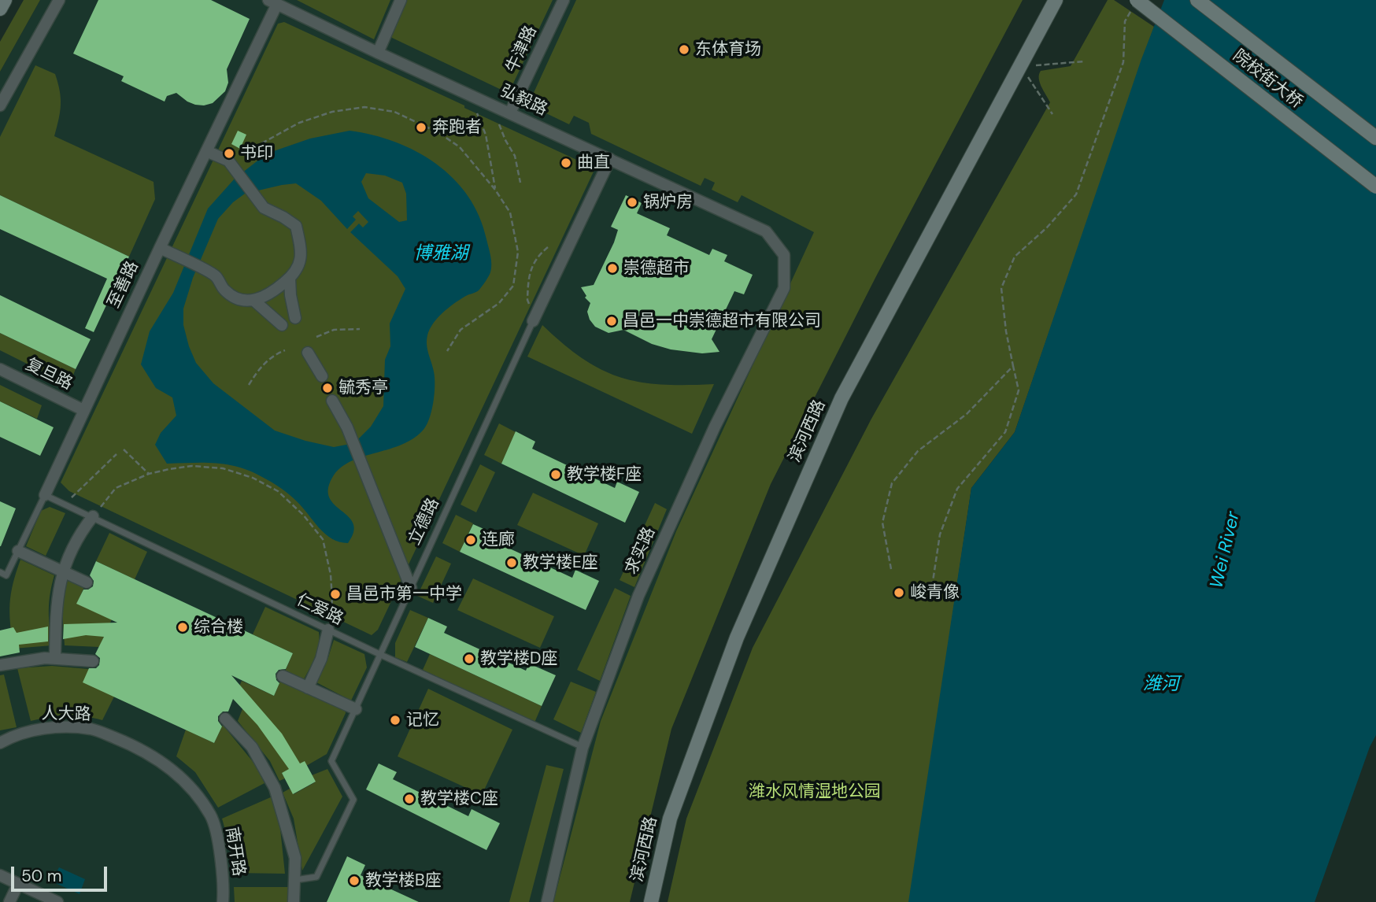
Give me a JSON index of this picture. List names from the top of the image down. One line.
{"streets":{"street":["牛津路","院校街大桥","弘毅路","至善路","复旦路","滨河西路","立德路","求实路","人大路","南开路"],"lane":["仁爱路"]},"crossings":[["牛津路","弘毅路"],["弘毅路","至善路"],["弘毅路","立德路"],["弘毅路","求实路"],["至善路","复旦路"],["至善路","仁爱路"],["立德路","仁爱路"],["求实路","仁爱路"],["人大路","南开路"]],"water":["博雅湖","Wei River","潍河"],"parks":["潍水风情湿地公园"],"places":["东体育场","奔跑者","书印","曲直","锅炉房","崇德超市","昌邑一中崇德超市有限公司","毓秀亭","教学楼F座","连廊","教学楼E座","峻青像","昌邑市第一中学","综合楼","教学楼D座","记忆","教学楼C座","教学楼B座"],"scale_bar":"50 m"}
